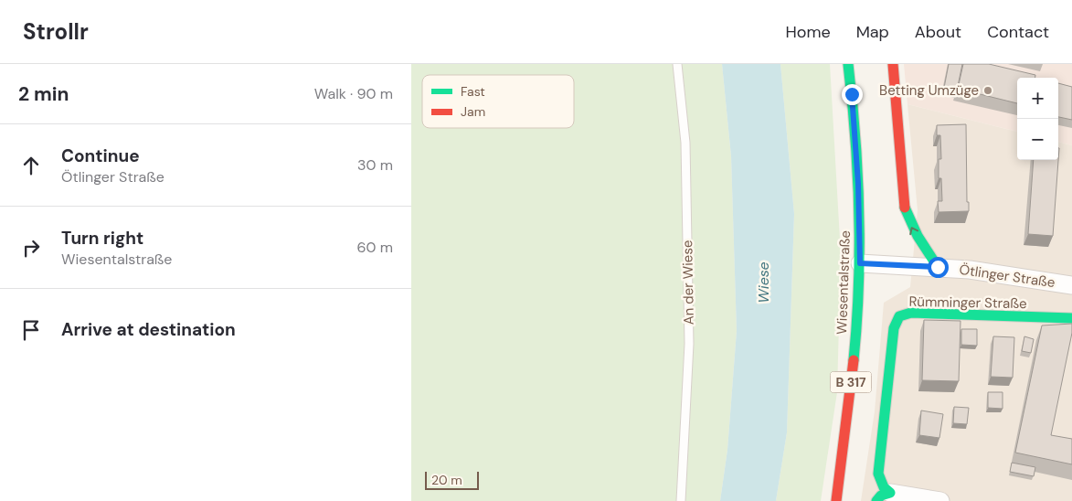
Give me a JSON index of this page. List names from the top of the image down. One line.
{"streets":{"street":["Ötlinger Straße","Wiesentalstraße","Rümminger Straße","B 317"],"lane":["An der Wiese"]},"crossings":[["Ötlinger Straße","Wiesentalstraße"]],"water":["Wiese"],"places":["Betting Umzüge"],"legend":["Fast","Jam"],"scale_bar":"20 m","page":{"header":"Strollr","nav":["Home","Map","About","Contact"],"heading":["2 min","Walk · 90 m"],"map_buttons":["+","−"],"list":[["Continue","Ötlinger Straße","30 m"],["Turn right","Wiesentalstraße","60 m"],"Arrive at destination"],"scale":"20 m"}}
